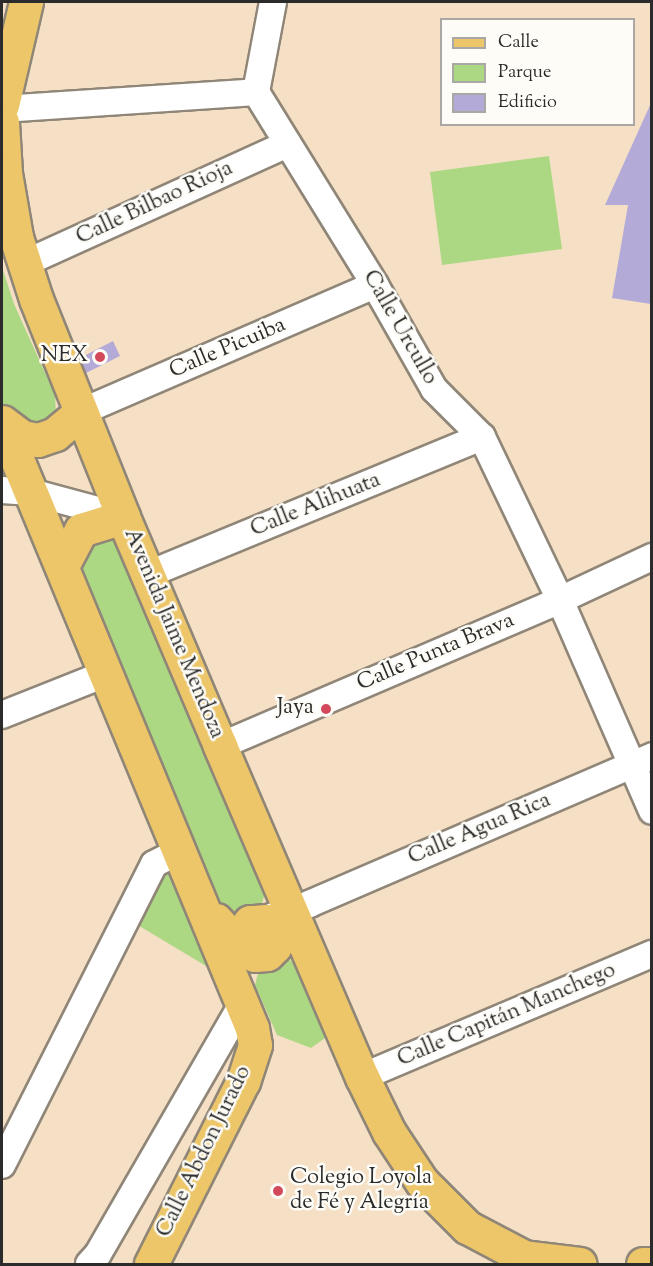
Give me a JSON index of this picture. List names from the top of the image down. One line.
{"streets":{"main road":["Avenida Jaime Mendoza","Calle Abdon Jurado"],"street":["Calle Bilbao Rioja","Calle Urcullo","Calle Picuiba","Calle Alihuata","Calle Punta Brava","Calle Agua Rica","Calle Capitán Manchego"]},"crossings":[["Calle Bilbao Rioja","Calle Urcullo"],["Calle Bilbao Rioja","Avenida Jaime Mendoza"],["Calle Urcullo","Calle Picuiba"],["Calle Urcullo","Calle Alihuata"],["Calle Urcullo","Calle Punta Brava"],["Calle Urcullo","Calle Agua Rica"],["Calle Picuiba","Avenida Jaime Mendoza"],["Calle Alihuata","Avenida Jaime Mendoza"],["Avenida Jaime Mendoza","Calle Punta Brava"],["Avenida Jaime Mendoza","Calle Agua Rica"],["Avenida Jaime Mendoza","Calle Capitán Manchego"],["Avenida Jaime Mendoza","Calle Abdon Jurado"],["Calle Agua Rica","Calle Abdon Jurado"]],"places":["NEX","Jaya","Colegio Loyola de Fé y Alegría"],"legend":["Calle","Parque","Edificio"]}
